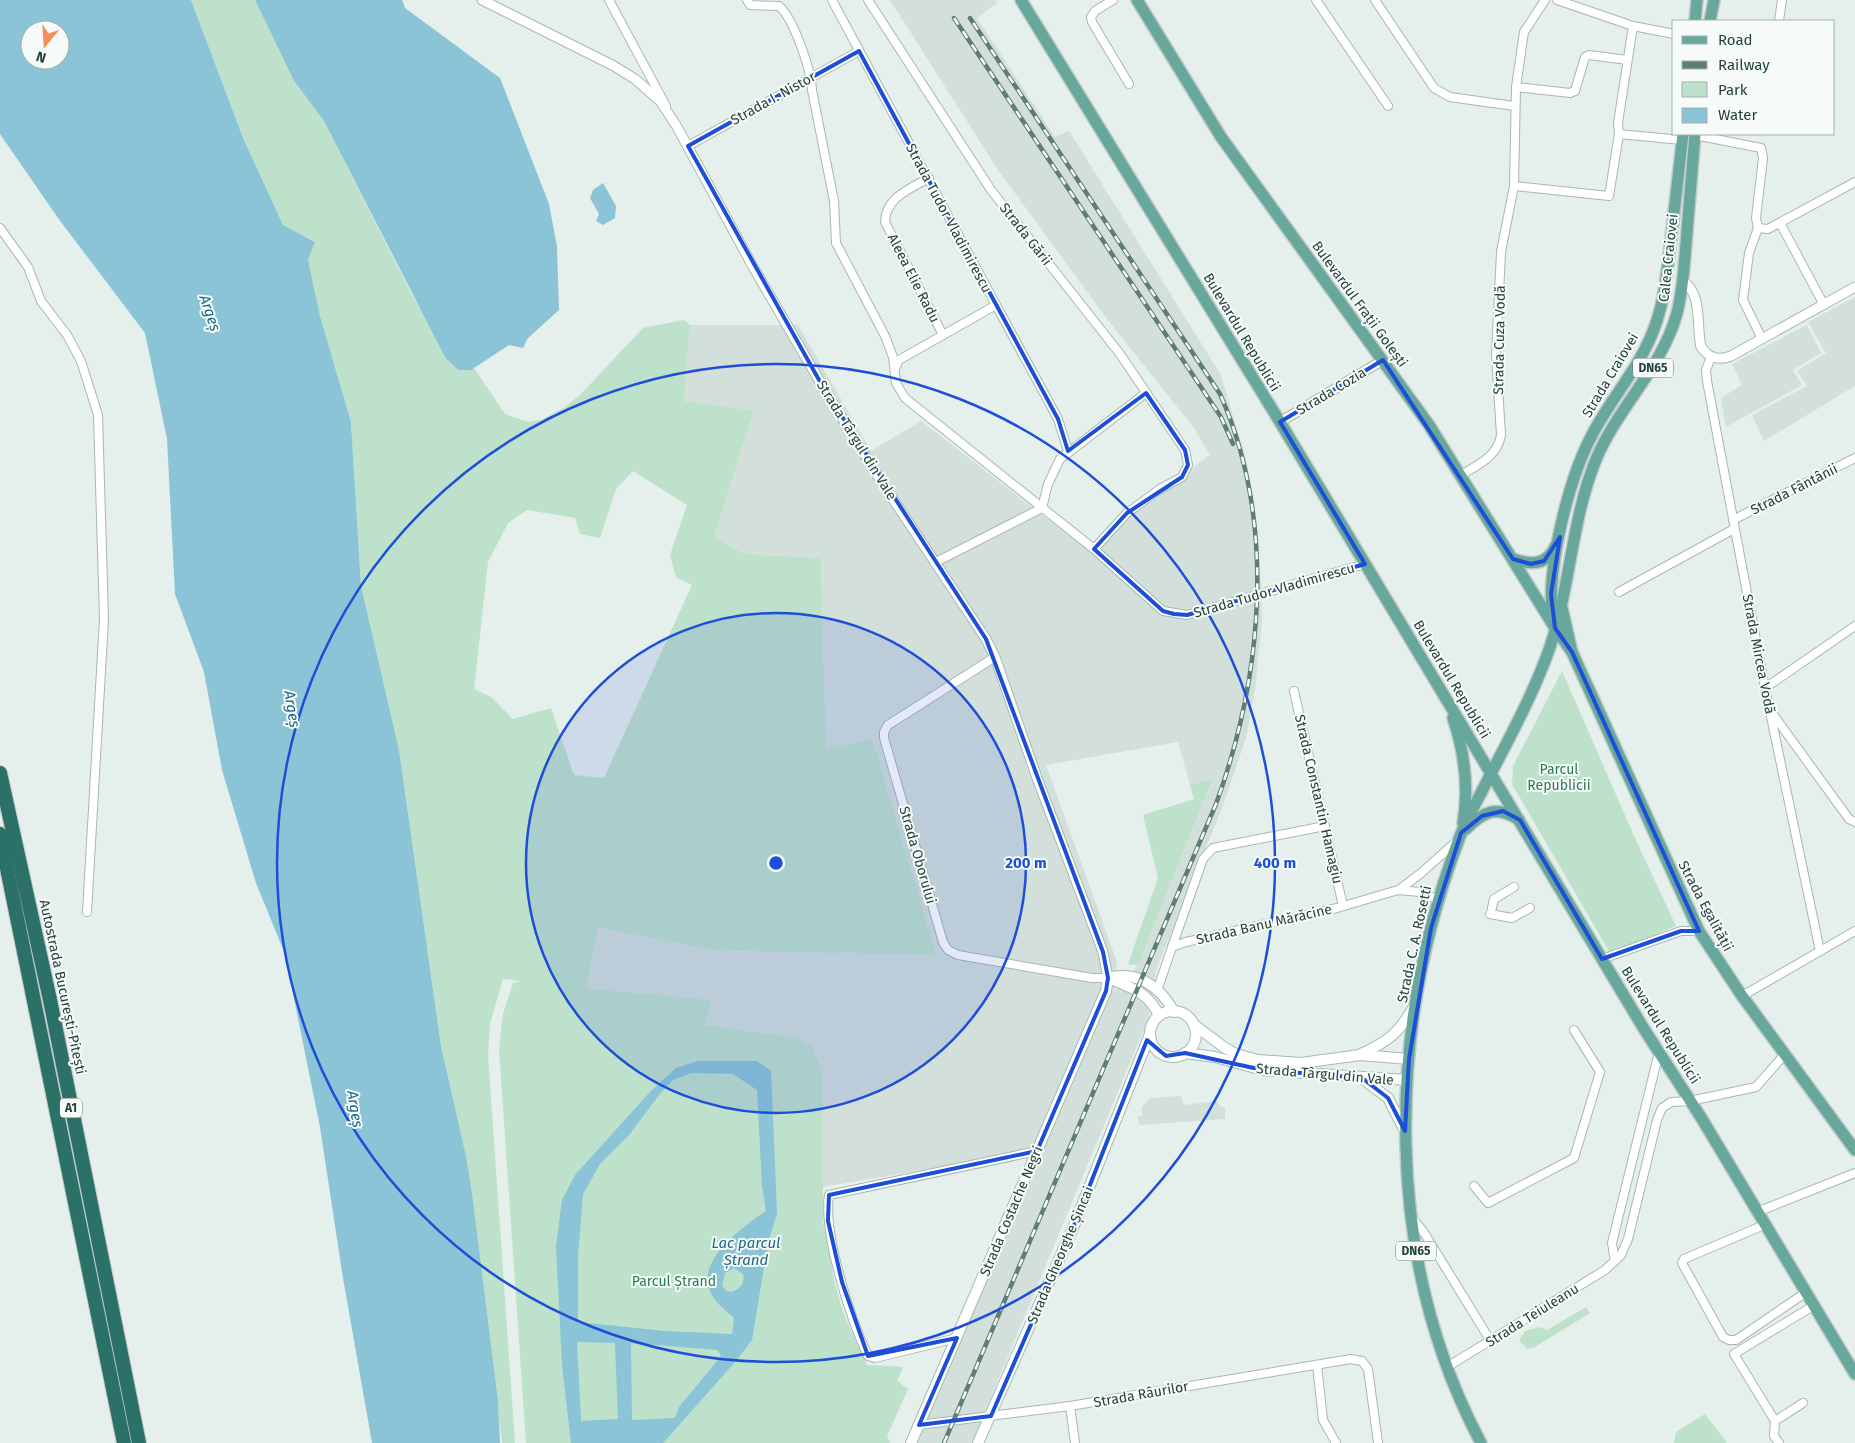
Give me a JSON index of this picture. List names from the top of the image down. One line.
{"streets":{"highway":["Autostrada București-Pitești","A1"],"main road":["Calea Craiovei","Bulevardul Frații Golești","Bulevardul Republicii","DN65","Strada Craiovei","Strada Târgul din Vale","Strada Egalității","Strada C. A. Rosetti","Strada Costache Negri","Strada Gheorghe Șincai"],"street":["Strada I. Nistor","Strada Tudor Vladimirescu","Strada Gării","Aleea Elie Radu","Strada Cuza Vodă","Strada Cozia","Strada Fântânii","Strada Mircea Vodă","Strada Constantin Hamagiu","Strada Oborului","Strada Banu Mărăcine","Strada Teiuleanu","Strada Râurilor"]},"crossings":[["Strada I. Nistor","Strada Tudor Vladimirescu"],["Strada I. Nistor","Strada Târgul din Vale"],["Strada Tudor Vladimirescu","Strada Gării"],["Strada Tudor Vladimirescu","Aleea Elie Radu"],["Strada Tudor Vladimirescu","Bulevardul Republicii"],["Calea Craiovei","Bulevardul Frații Golești"],["Calea Craiovei","DN65"],["Calea Craiovei","Strada Craiovei"],["Calea Craiovei","Strada C. A. Rosetti"],["Bulevardul Frații Golești","Strada Cuza Vodă"],["Bulevardul Frații Golești","DN65"],["Bulevardul Frații Golești","Strada Craiovei"],["Bulevardul Frații Golești","Strada Cozia"],["Bulevardul Frații Golești","Strada C. A. Rosetti"],["Bulevardul Republicii","Strada Cozia"],["Bulevardul Republicii","Strada C. A. Rosetti"],["DN65","Strada Craiovei"],["DN65","Strada Egalității"],["DN65","Strada C. A. Rosetti"],["DN65","Strada Teiuleanu"],["Strada Craiovei","Strada C. A. Rosetti"],["Strada Târgul din Vale","Strada Oborului"],["Strada Târgul din Vale","Strada C. A. Rosetti"],["Strada Târgul din Vale","Strada Costache Negri"],["Strada Târgul din Vale","Strada Gheorghe Șincai"],["Strada Fântânii","Strada Mircea Vodă"],["Strada Constantin Hamagiu","Strada Banu Mărăcine"],["Strada Oborului","Strada Costache Negri"],["Strada Banu Mărăcine","Strada C. A. Rosetti"],["Strada Costache Negri","Strada Râurilor"],["Strada Gheorghe Șincai","Strada Râurilor"]],"water":["Argeș","Lac parcul Ștrand"],"parks":["Parcul Republicii","Parcul Ștrand"],"legend":["Road","Railway","Park","Water"],"north":"bottom","rings":["200 m","400 m"]}
